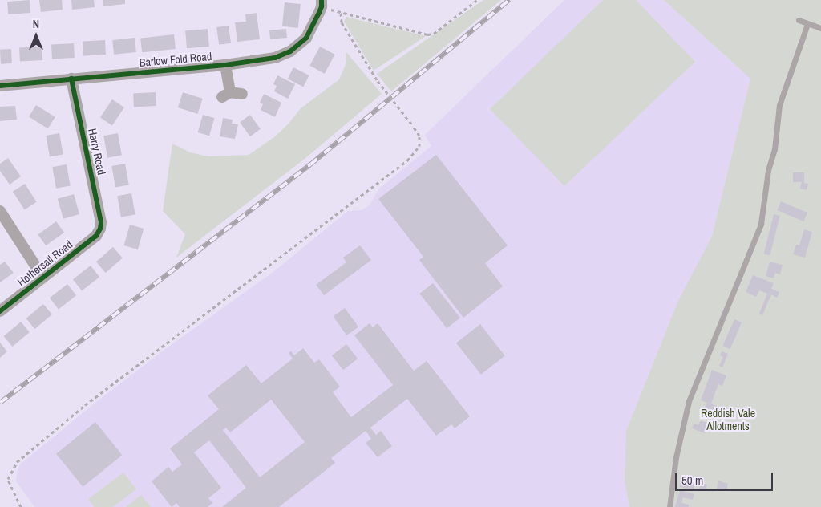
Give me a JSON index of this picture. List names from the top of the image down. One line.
{"streets":{"street":["Barlow Fold Road","Harry Road","Hothersall Road"]},"crossings":[["Barlow Fold Road","Harry Road"],["Harry Road","Hothersall Road"]],"parks":["Reddish Vale Allotments"],"scale_bar":"50 m","north":"top"}
